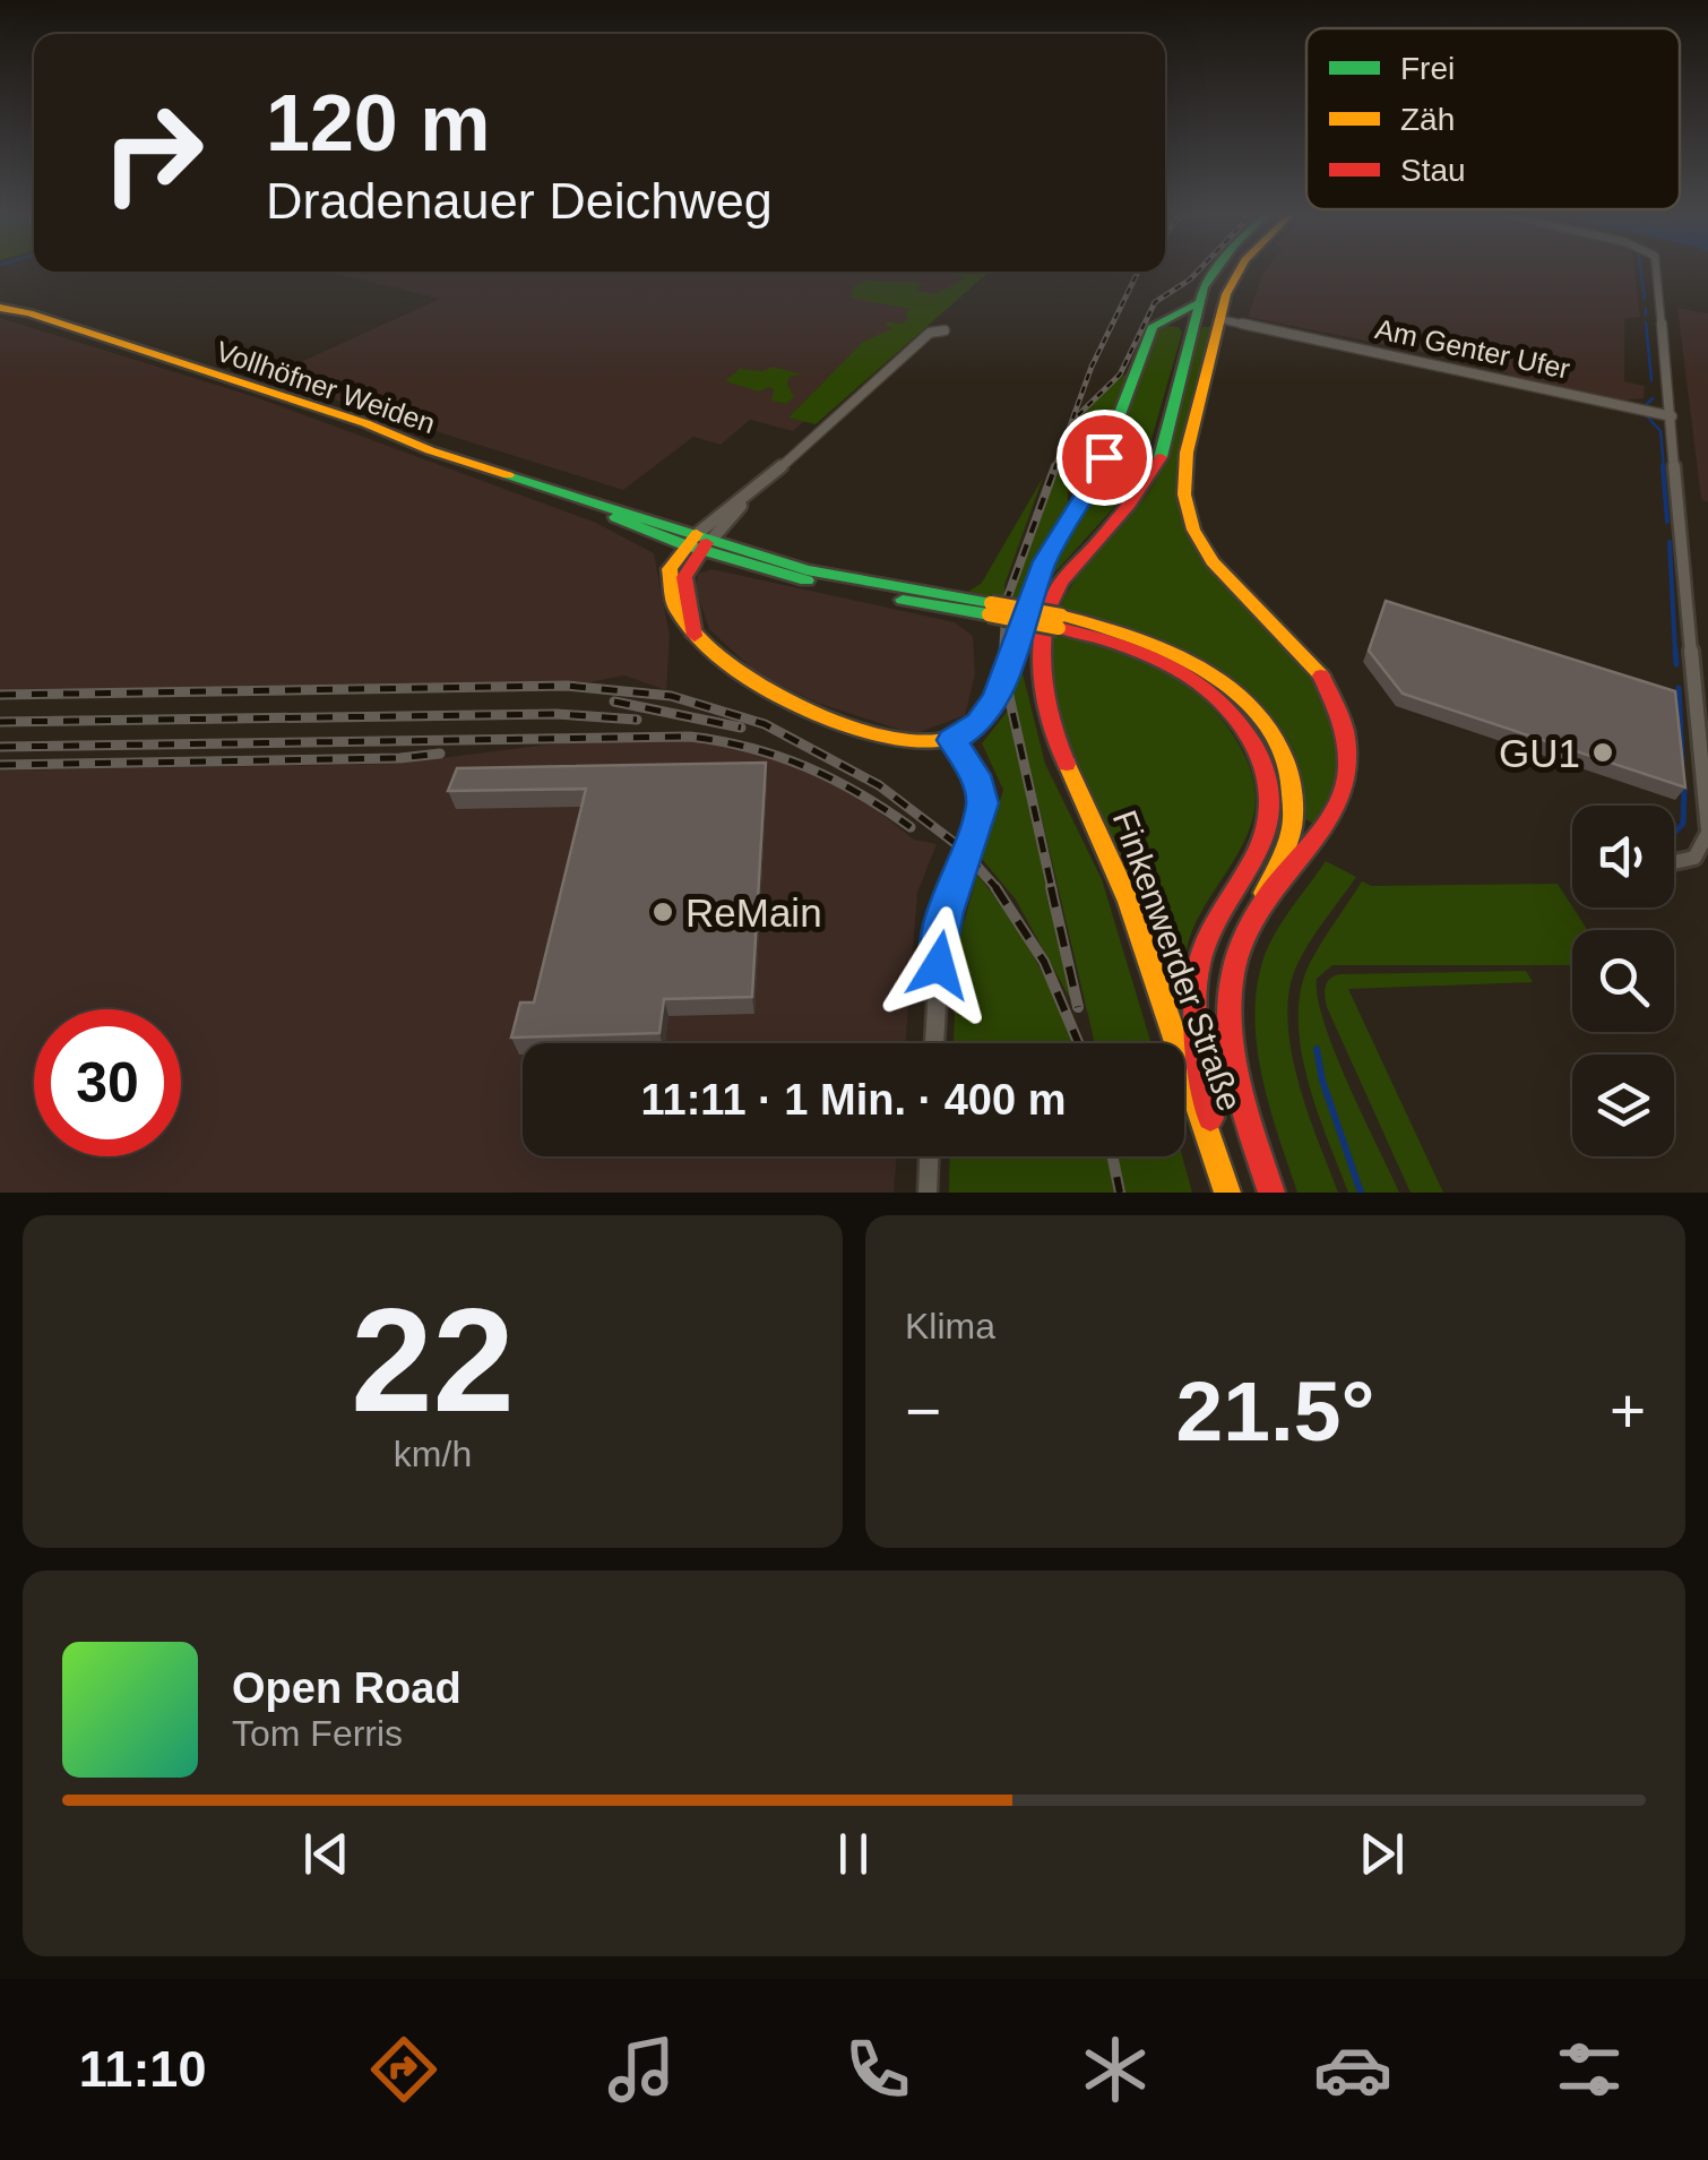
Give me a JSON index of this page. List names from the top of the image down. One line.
{"streets":{"main road":["Vollhöfner Weiden","Finkenwerder Straße"],"street":["Am Genter Ufer"]},"crossings":[["Am Genter Ufer","Finkenwerder Straße"],["Vollhöfner Weiden","Finkenwerder Straße"]],"places":["GU1","ReMain"],"legend":["Frei","Zäh","Stau"],"page":{"turn":["120 m","Dradenauer Deichweg"],"limit":"30","trip":"11:11 · 1 Min. · 400 m","tile":[["22","km/h"],"Klima"],"heat":["−","21.5°","+"],"song":["Open Road","Tom Ferris"],"tabs":"11:10"}}
